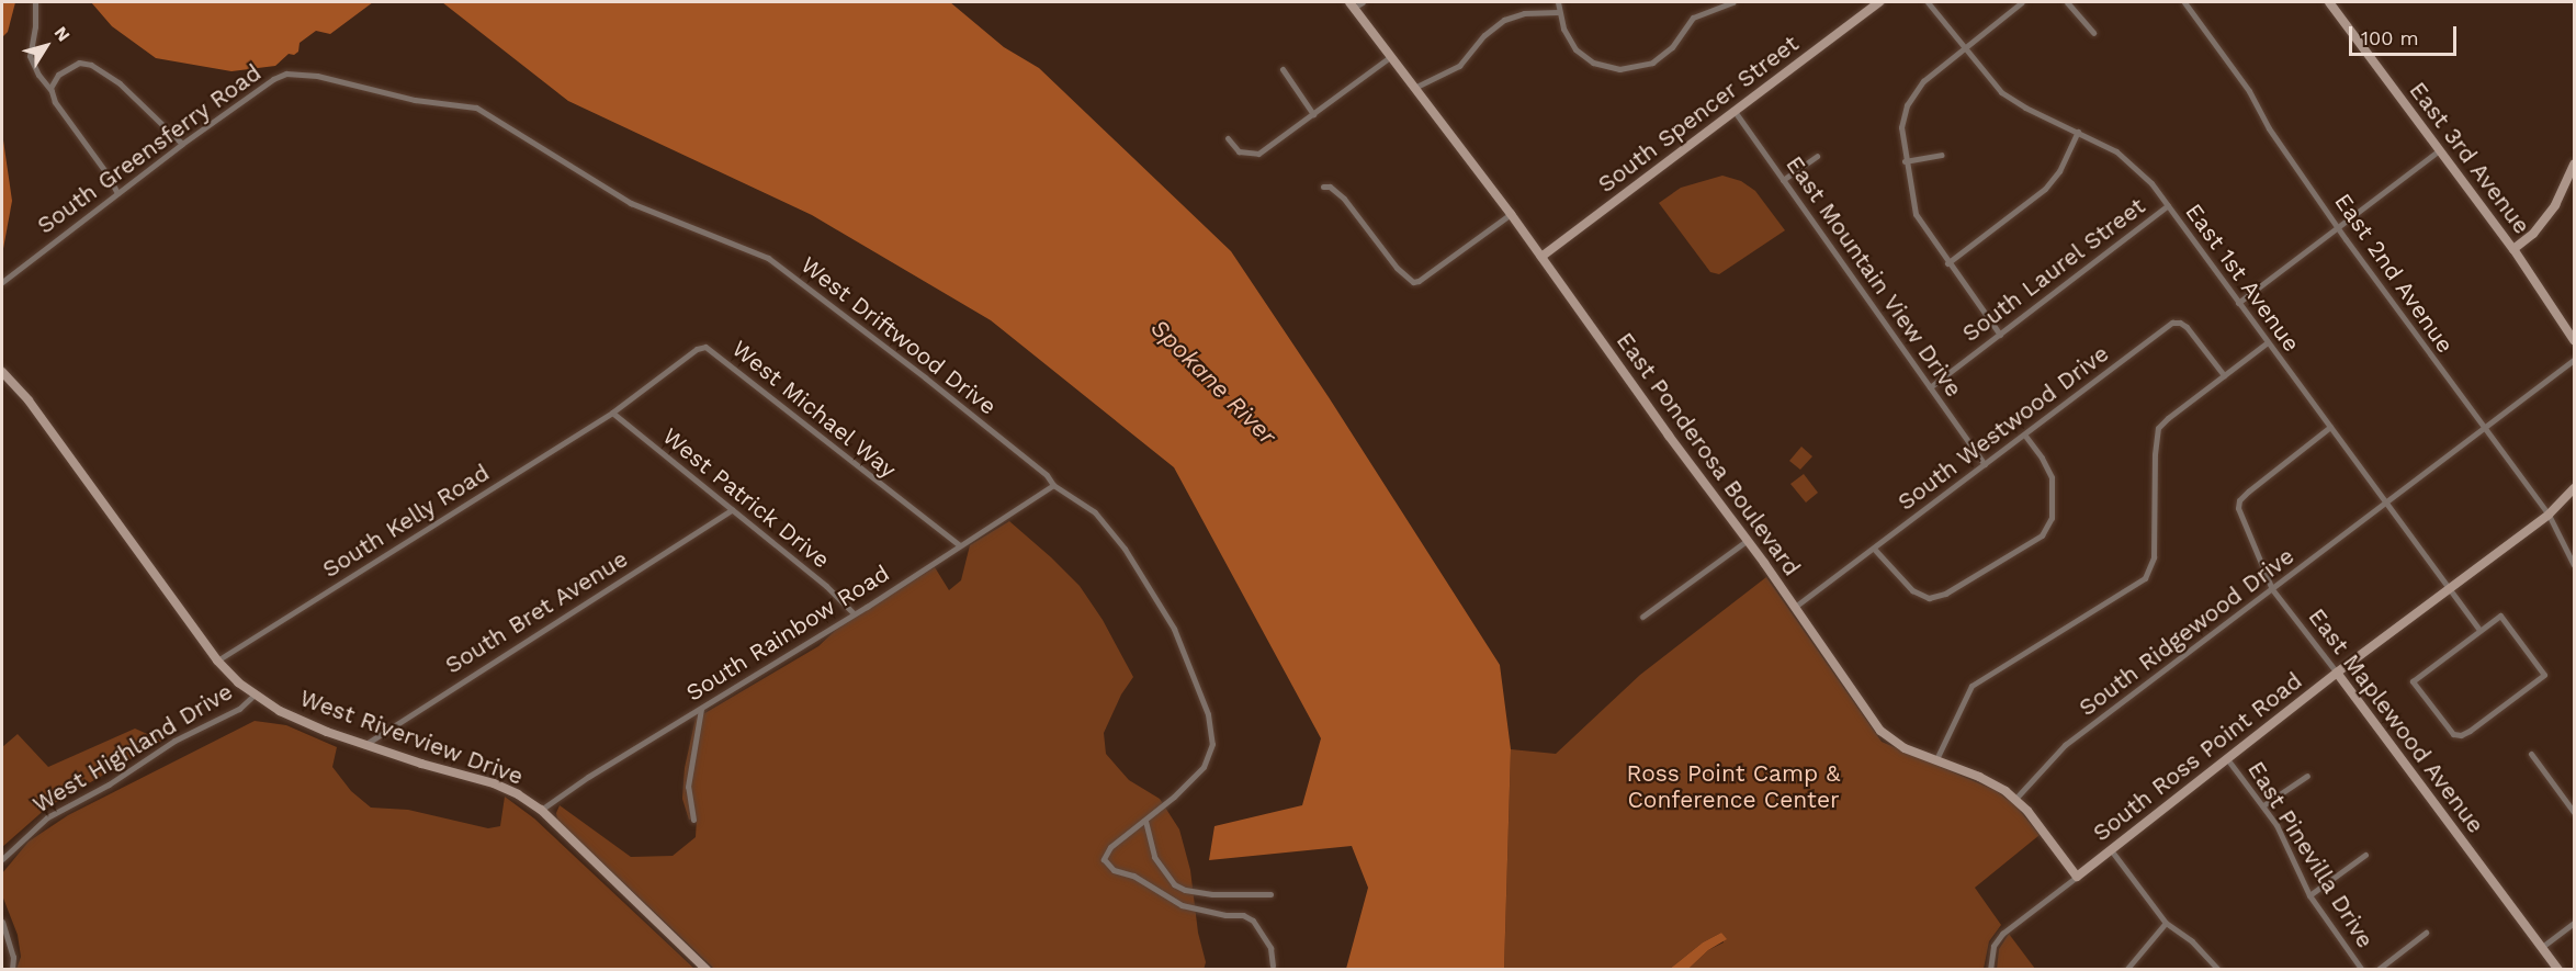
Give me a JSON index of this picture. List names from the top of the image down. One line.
{"streets":{"street":["South Spencer Street","South Greensferry Road","East 3rd Avenue","South Laurel Street","East 2nd Avenue","East Mountain View Drive","East 1st Avenue","West Driftwood Drive","West Michael Way","South Westwood Drive","East Ponderosa Boulevard","West Patrick Drive","South Kelly Road","South Bret Avenue","South Ridgewood Drive","South Rainbow Road","East Maplewood Avenue","West Riverview Drive","West Highland Drive","South Ross Point Road","East Pinevilla Drive"]},"crossings":[["South Spencer Street","East Mountain View Drive"],["South Spencer Street","East Ponderosa Boulevard"],["South Greensferry Road","West Driftwood Drive"],["South Laurel Street","East Mountain View Drive"],["South Laurel Street","East 1st Avenue"],["East 2nd Avenue","South Ridgewood Drive"],["East 2nd Avenue","South Ross Point Road"],["East Mountain View Drive","South Westwood Drive"],["East 1st Avenue","South Ridgewood Drive"],["East 1st Avenue","East Maplewood Avenue"],["East 1st Avenue","South Ross Point Road"],["West Driftwood Drive","South Rainbow Road"],["West Michael Way","West Patrick Drive"],["West Michael Way","South Kelly Road"],["West Michael Way","South Rainbow Road"],["South Westwood Drive","East Ponderosa Boulevard"],["East Ponderosa Boulevard","South Ridgewood Drive"],["East Ponderosa Boulevard","South Ross Point Road"],["West Patrick Drive","South Kelly Road"],["West Patrick Drive","South Bret Avenue"],["West Patrick Drive","South Rainbow Road"],["South Kelly Road","West Riverview Drive"],["South Bret Avenue","West Riverview Drive"],["South Ridgewood Drive","East Maplewood Avenue"],["South Rainbow Road","West Riverview Drive"],["East Maplewood Avenue","South Ross Point Road"],["West Riverview Drive","West Highland Drive"],["South Ross Point Road","East Pinevilla Drive"]],"water":["Spokane River"],"parks":["Ross Point Camp & Conference Center"],"scale_bar":"100 m","north":"top right"}
